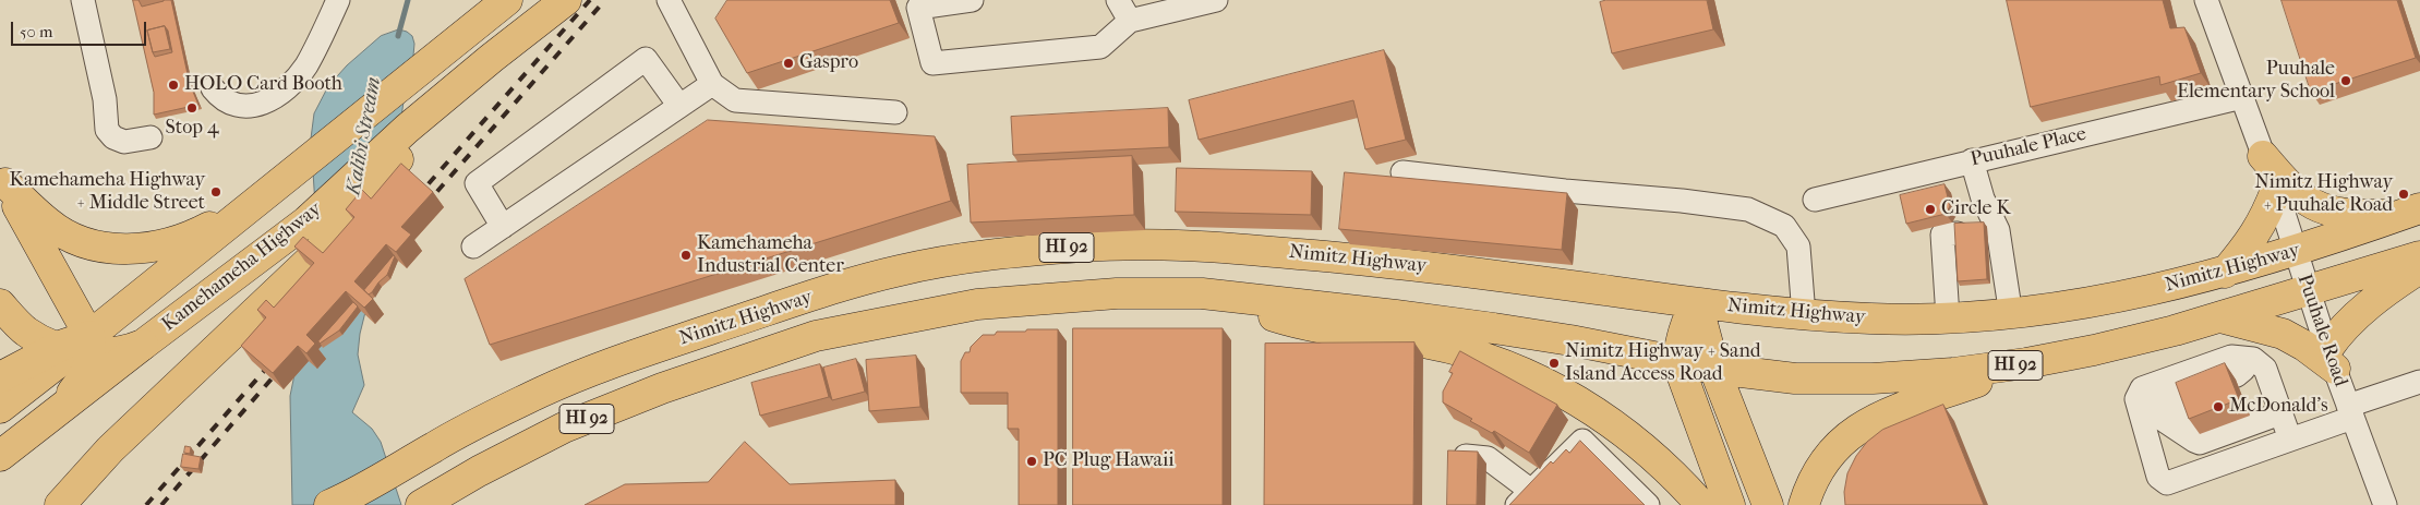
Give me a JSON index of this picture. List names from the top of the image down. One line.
{"streets":{"main road":["HI 92","Nimitz Highway","Kamehameha Highway"],"street":["Puuhale Place","Puuhale Road"]},"crossings":[["Puuhale Place","Puuhale Road"],["Nimitz Highway","Puuhale Road"]],"water":["Kalihi Stream"],"places":["Gaspro","Puuhale Elementary School","HOLO Card Booth","Stop 4","Kamehameha Highway + Middle Street","Nimitz Highway + Puuhale Road","Circle K","Kamehameha Industrial Center","Nimitz Highway + Sand Island Access Road","McDonald's","PC Plug Hawaii"],"scale_bar":"50 m"}
